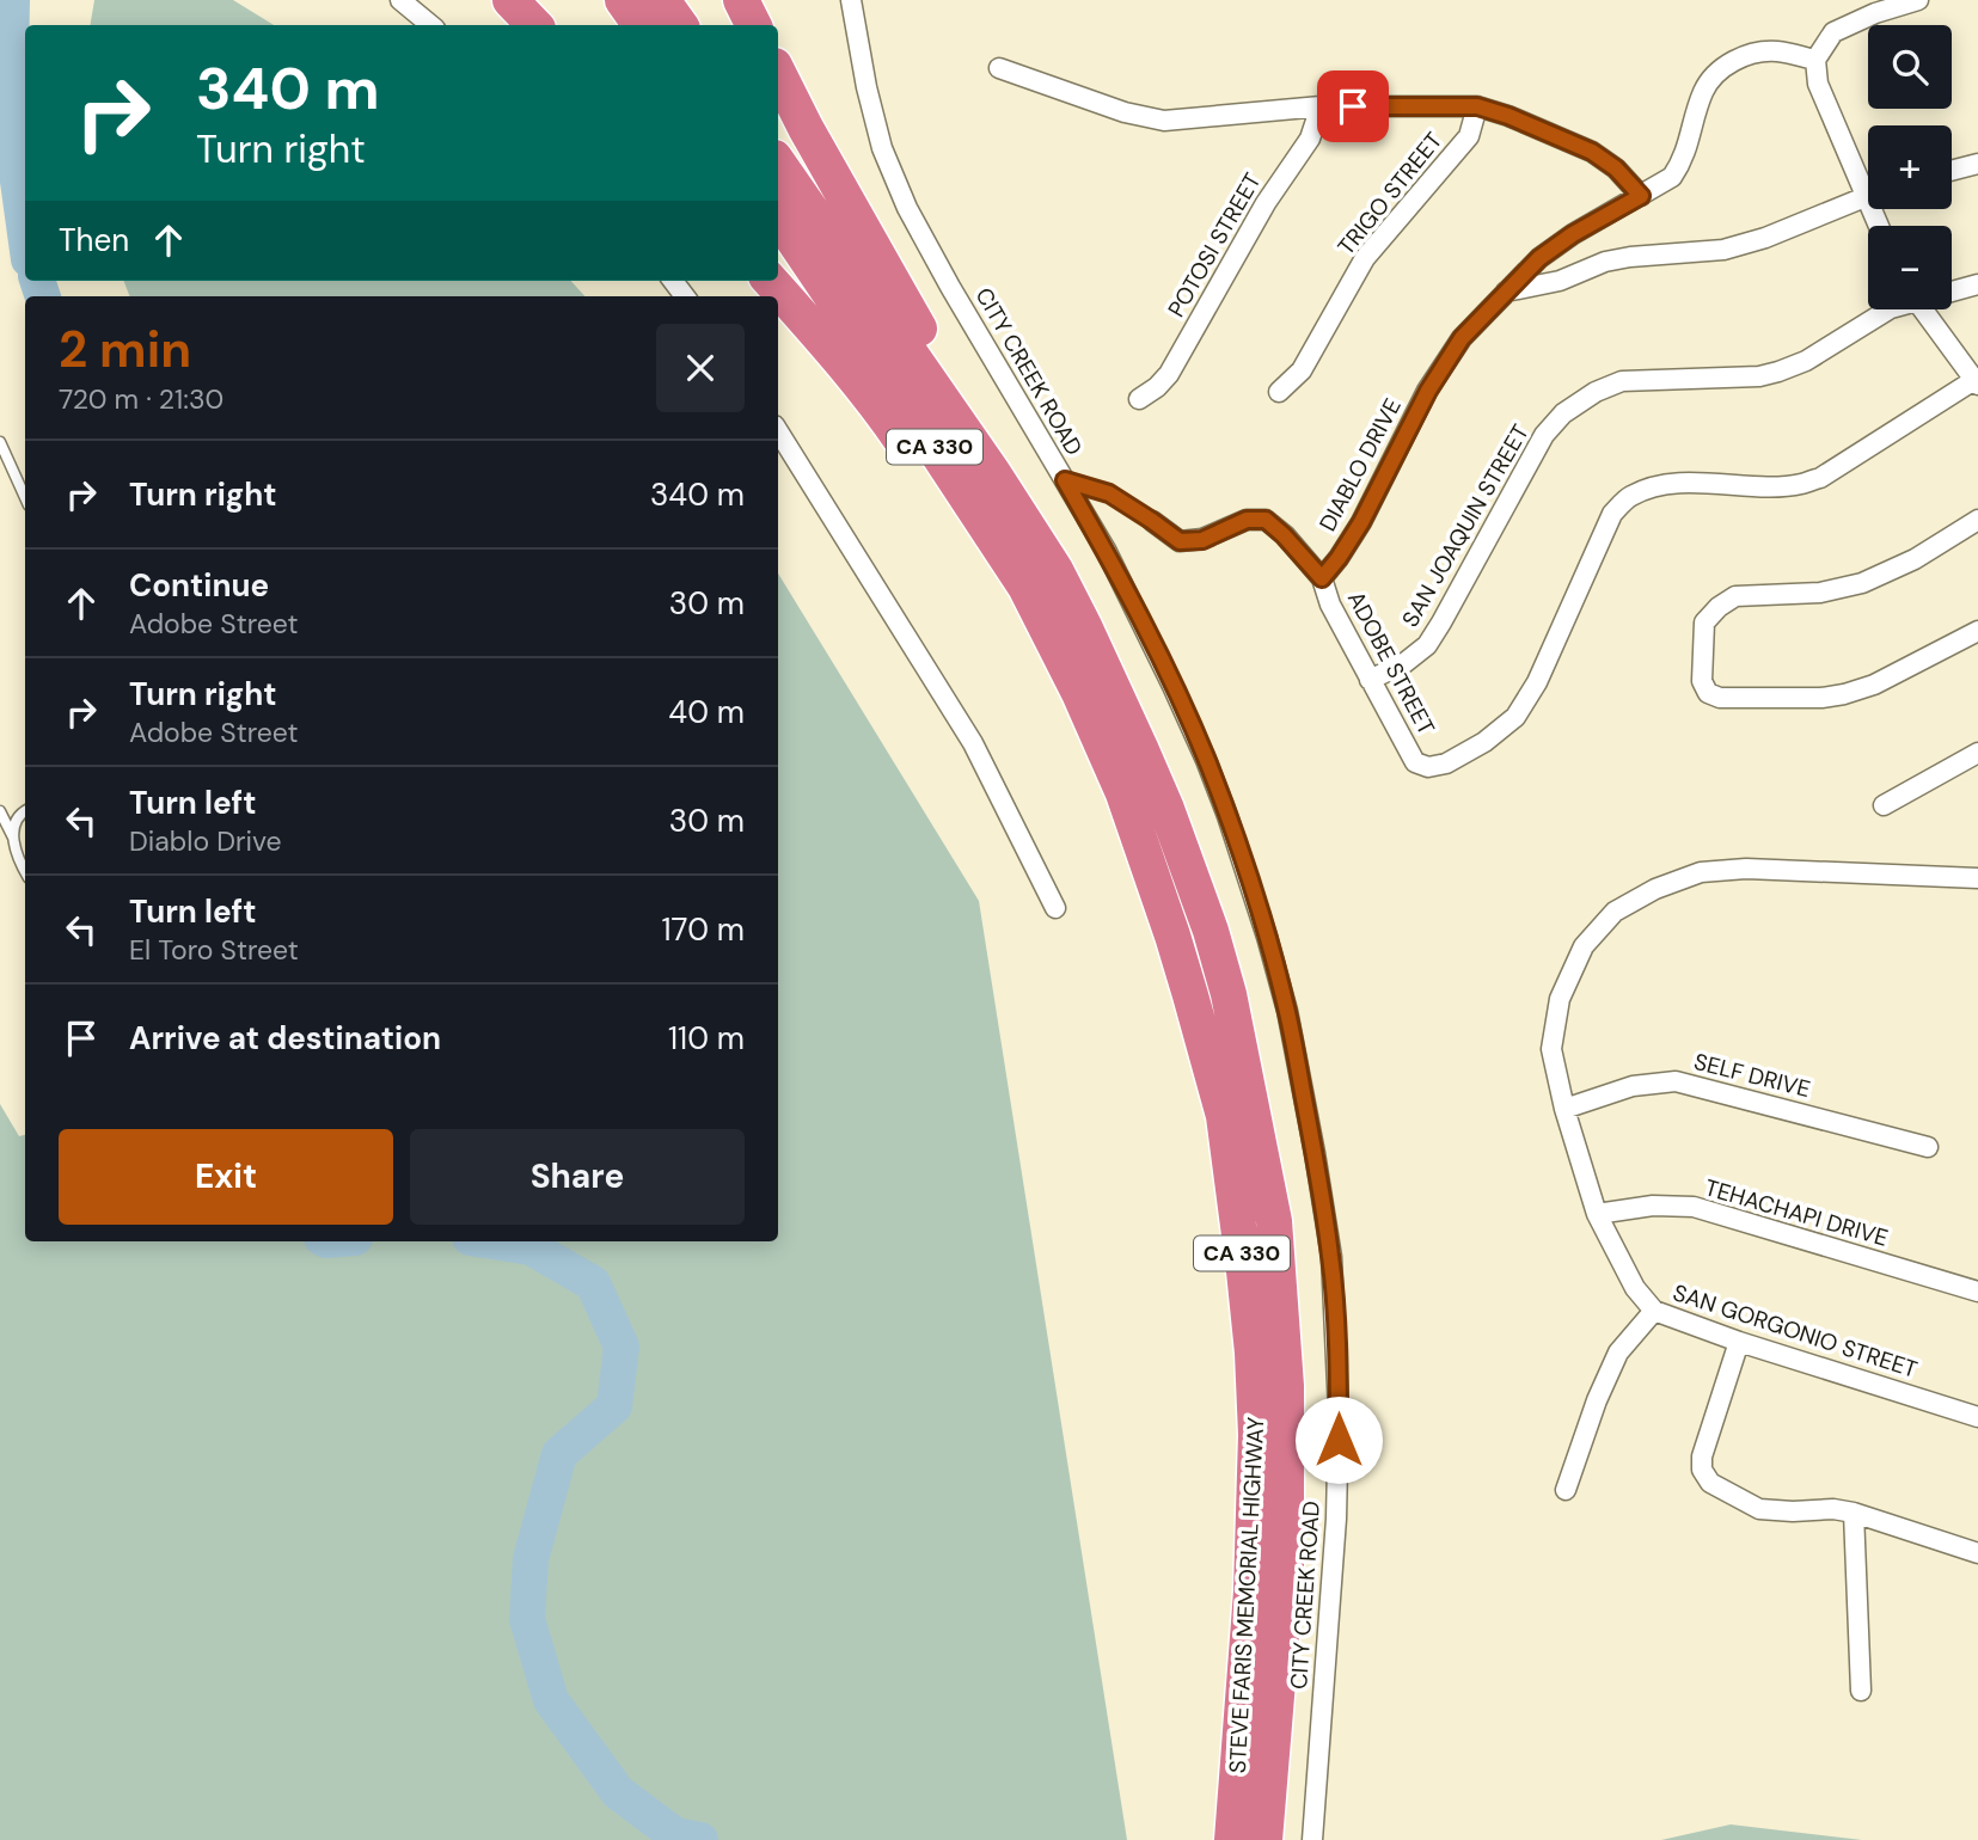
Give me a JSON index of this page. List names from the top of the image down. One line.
{"streets":{"highway":["CA 330","STEVE FARIS MEMORIAL HIGHWAY"],"street":["TRIGO STREET","POTOSI STREET","CITY CREEK ROAD","DIABLO DRIVE","SAN JOAQUIN STREET","ADOBE STREET","SELF DRIVE","TEHACHAPI DRIVE","SAN GORGONIO STREET"]},"crossings":[["DIABLO DRIVE","ADOBE STREET"],["SAN JOAQUIN STREET","ADOBE STREET"],["SELF DRIVE","SAN GORGONIO STREET"],["TEHACHAPI DRIVE","SAN GORGONIO STREET"]],"page":{"map_buttons":["+","−"],"turn":["340 m","Turn right"],"then":"Then","heading":["2 min","720 m · 21:30"],"list":[{"name":"Turn right","value":"340 m"},{"name":"Continue","note":"Adobe Street","value":"30 m"},{"name":"Turn right","note":"Adobe Street","value":"40 m"},{"name":"Turn left","note":"Diablo Drive","value":"30 m"},{"name":"Turn left","note":"El Toro Street","value":"170 m"},{"name":"Arrive at destination","value":"110 m"}],"buttons":["Exit","Share"]}}
